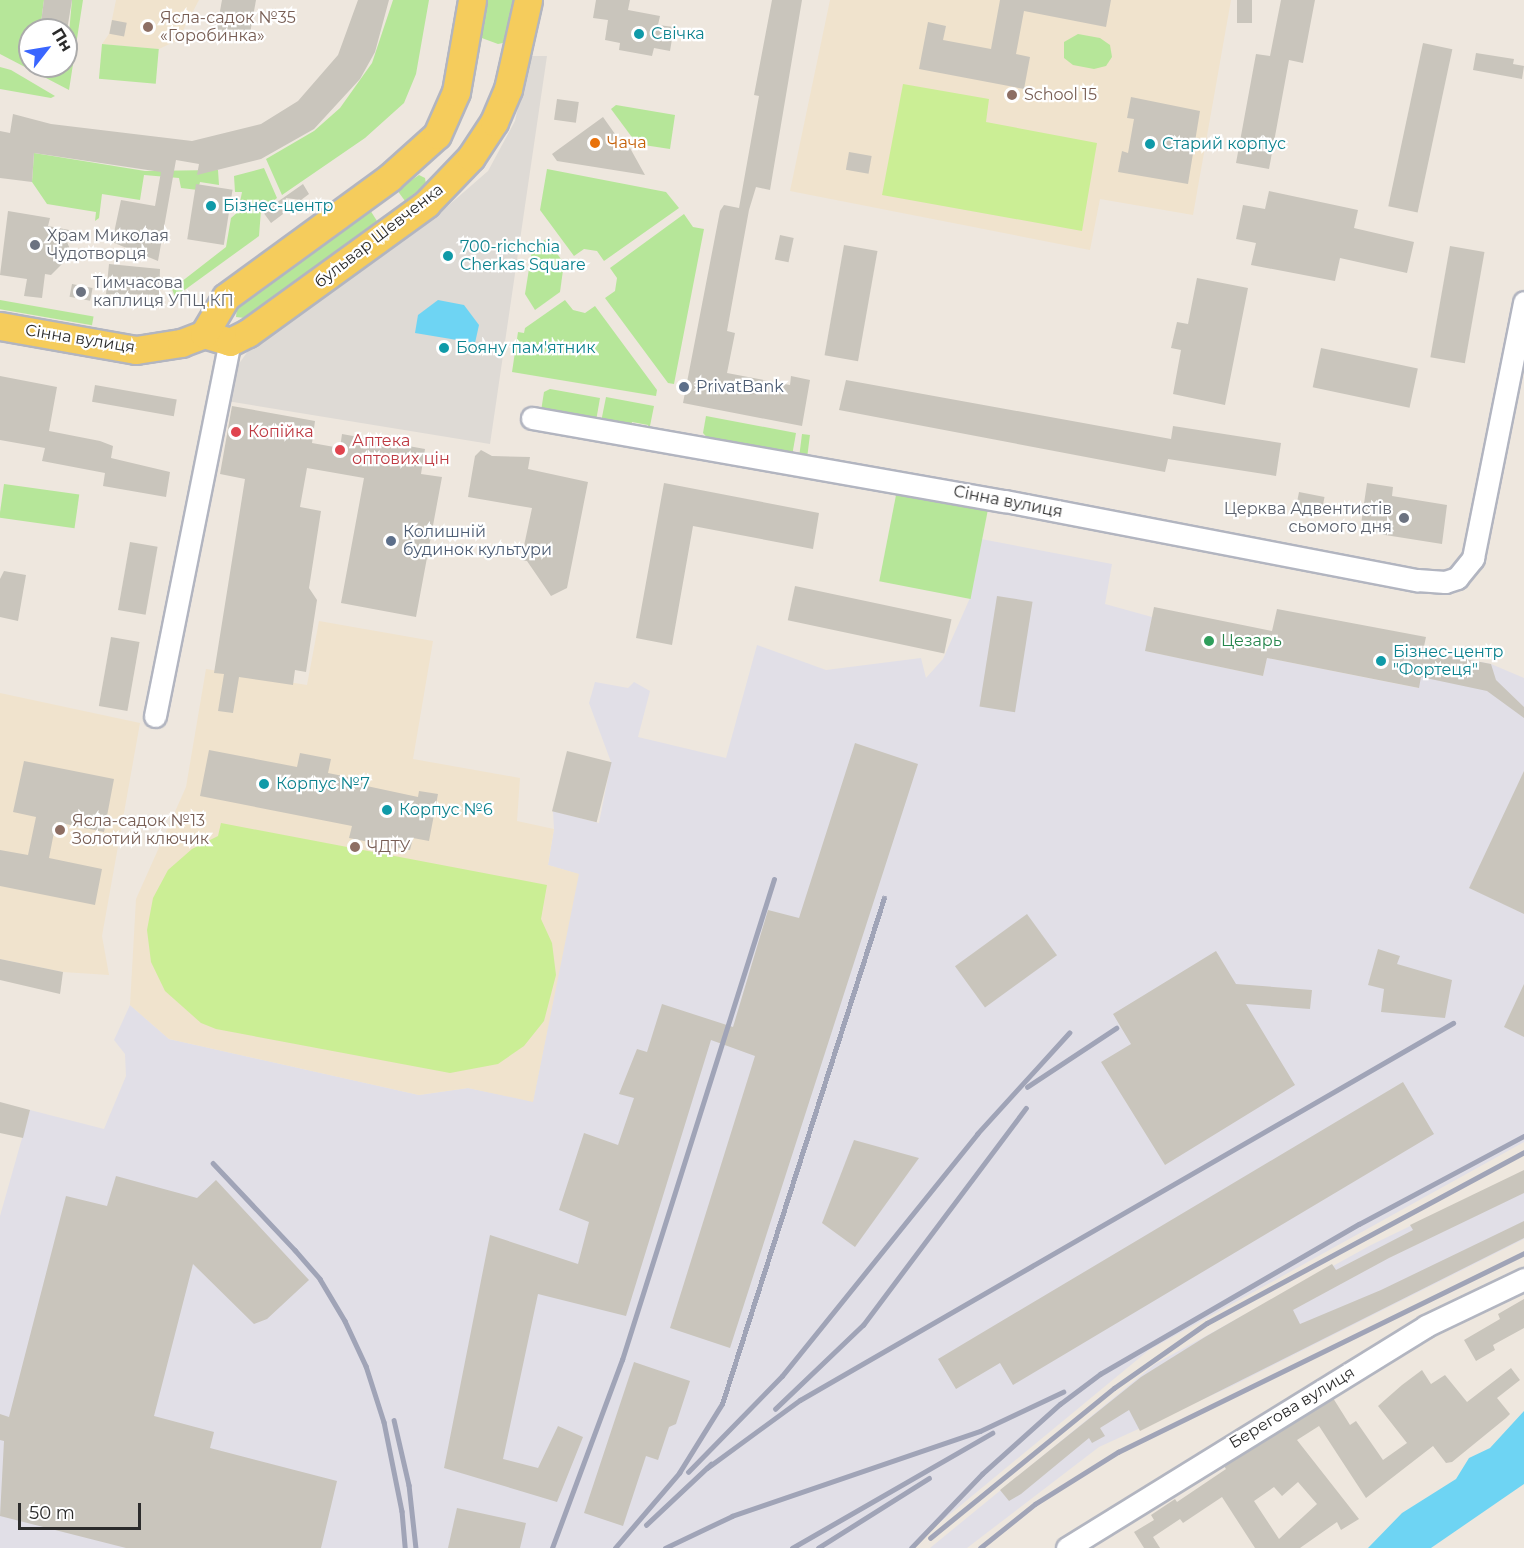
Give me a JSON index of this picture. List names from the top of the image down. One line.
{"streets":{"main road":["бульвар Шевченка","Сінна вулиця"],"street":["Берегова вулиця"]},"places":["Ясла-садок №35 «Горобинка»","Свічка","School 15","Чача","Старий корпус","Бізнес-центр","Храм Миколая Чудотворця","700-richchia Cherkas Square","Тимчасова каплиця УПЦ КП","Бояну пам'ятник","PrivatBank","Копійка","Аптека оптових цін","Церква Адвентистів сьомого дня","Колишній будинок культури","Цезарь","Бізнес-центр \"Фортеця\"","Корпус №7","Корпус №6","Ясла-садок №13 Золотий ключик","ЧДТУ"],"scale_bar":"50 m","north":"top right"}
